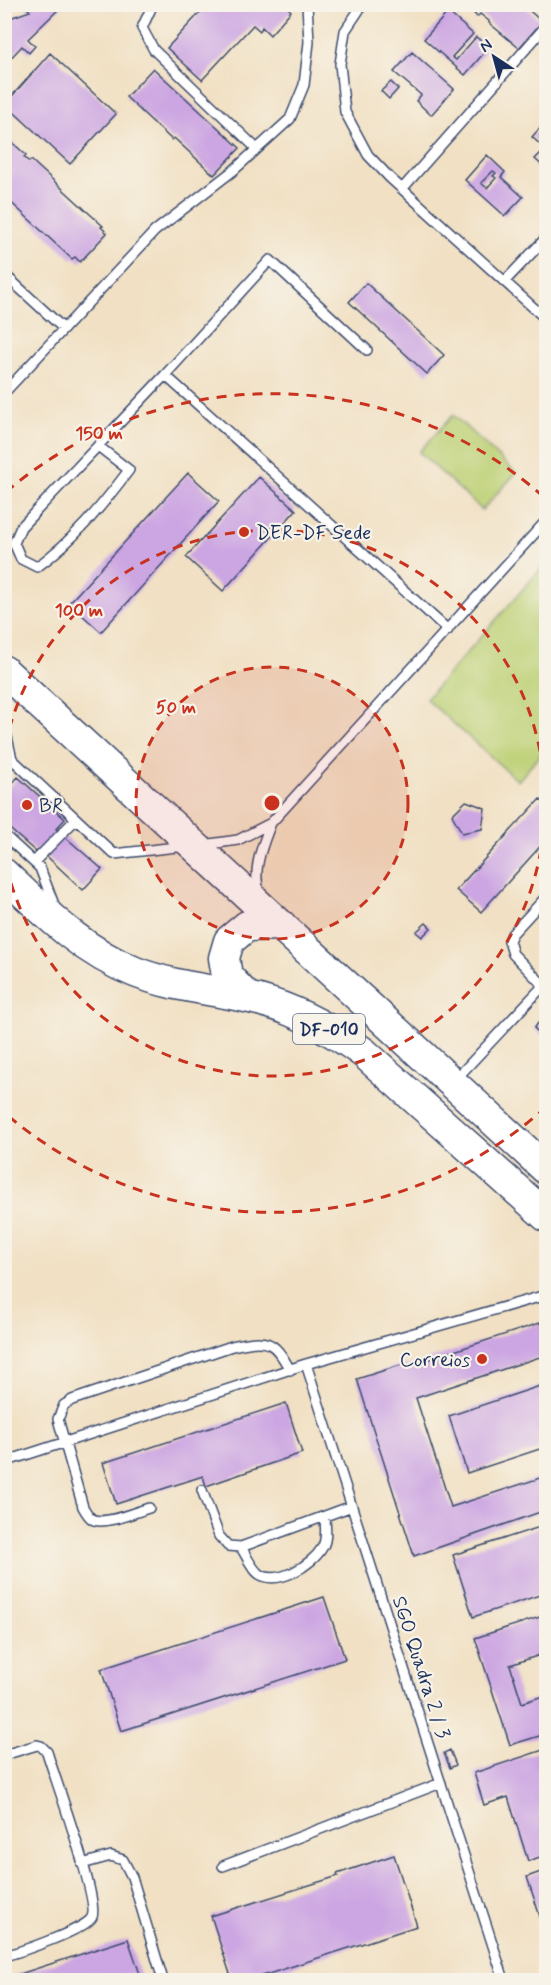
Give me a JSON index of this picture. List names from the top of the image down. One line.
{"streets":{"main road":["DF-010"],"lane":["SGO Quadra 2 / 3"]},"places":["DER-DF Sede","BR","Correios"],"north":"top left","rings":["150 m","100 m","50 m"]}
